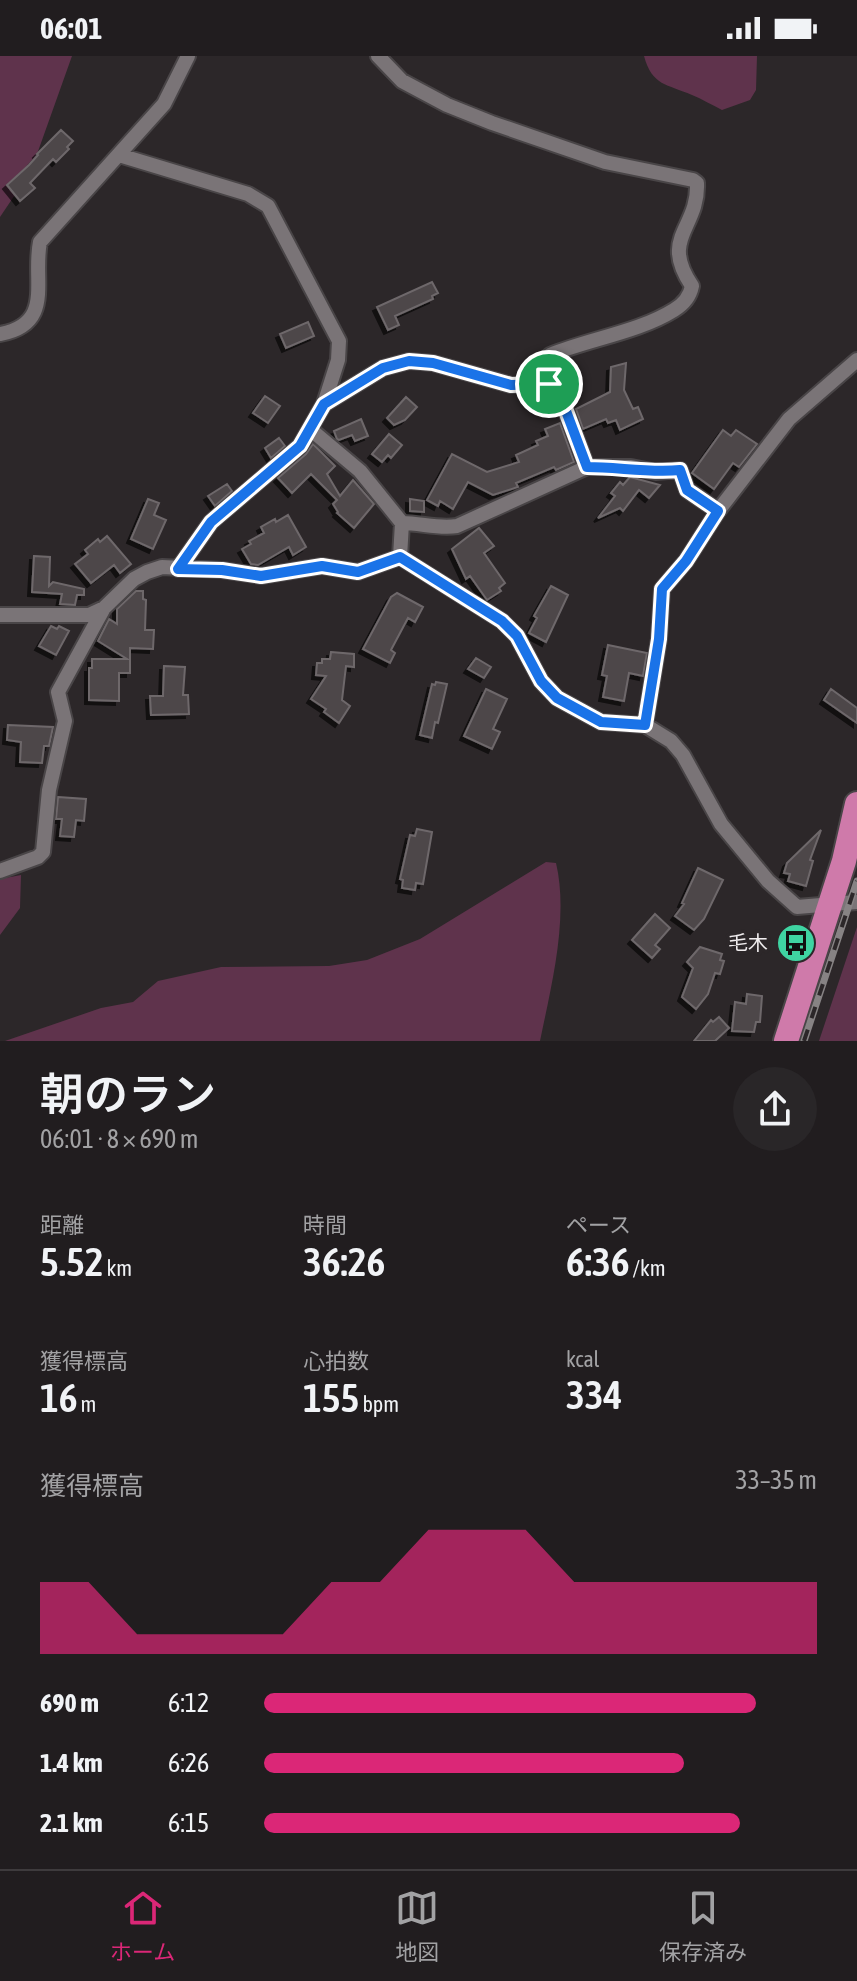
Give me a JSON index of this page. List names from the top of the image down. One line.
{"places":{"bus stop":["毛木"]},"page":{"status":"06:01","heading":["朝のラン","06:01 · 8 × 690 m"],"stats":[["距離","5.52 km"],["時間","36:26"],["ペース","6:36 /km"],["獲得標高","16 m"],["心拍数","155 bpm"],["kcal","334"]],"chart":["獲得標高","33–35 m"],"list":[{"name":"690 m","note":"6:12"},{"name":"1.4 km","note":"6:26"},{"name":"2.1 km","note":"6:15"}],"tabs":["ホーム","地図","保存済み"]}}
